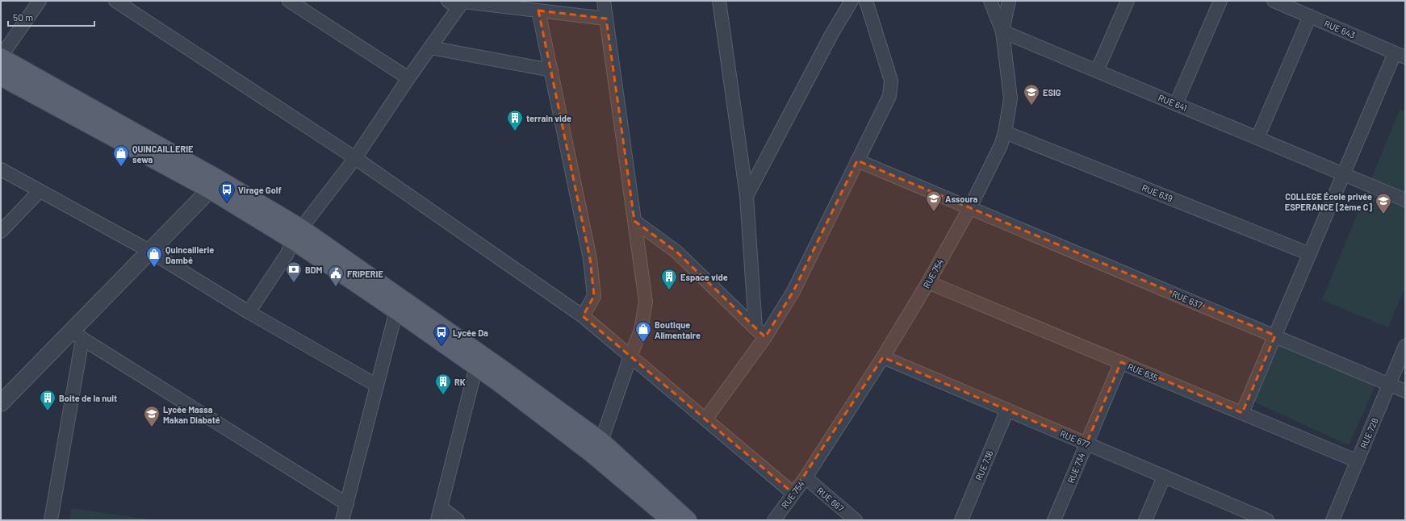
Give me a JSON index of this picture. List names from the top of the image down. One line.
{"streets":{"street":["RUE 643","RUE 641","RUE 639","RUE 754","RUE 637","RUE 635","RUE 728","RUE 677","RUE 736","RUE 734","RUE 667"]},"crossings":[["RUE 641","RUE 754"],["RUE 639","RUE 754"],["RUE 754","RUE 637"],["RUE 754","RUE 635"],["RUE 754","RUE 677"],["RUE 754","RUE 667"],["RUE 637","RUE 728"],["RUE 635","RUE 728"],["RUE 635","RUE 734"],["RUE 677","RUE 736"],["RUE 677","RUE 734"]],"places":{"school or university":["ESIG","Assoura","COLLEGE École privée ESPERANCE [2ème C]","Lycée Massa Makan Diabaté"],"building":["terrain vide","Espace vide","RK","Boite de la nuit"],"shop":["QUINCAILLERIE sewa","Quincaillerie Dambé","Boutique Alimentaire"],"bus stop":["Virage Golf","Lycée Da"],"bank":["BDM"],"public building":["FRIPERIE"]},"scale_bar":"50 m"}
